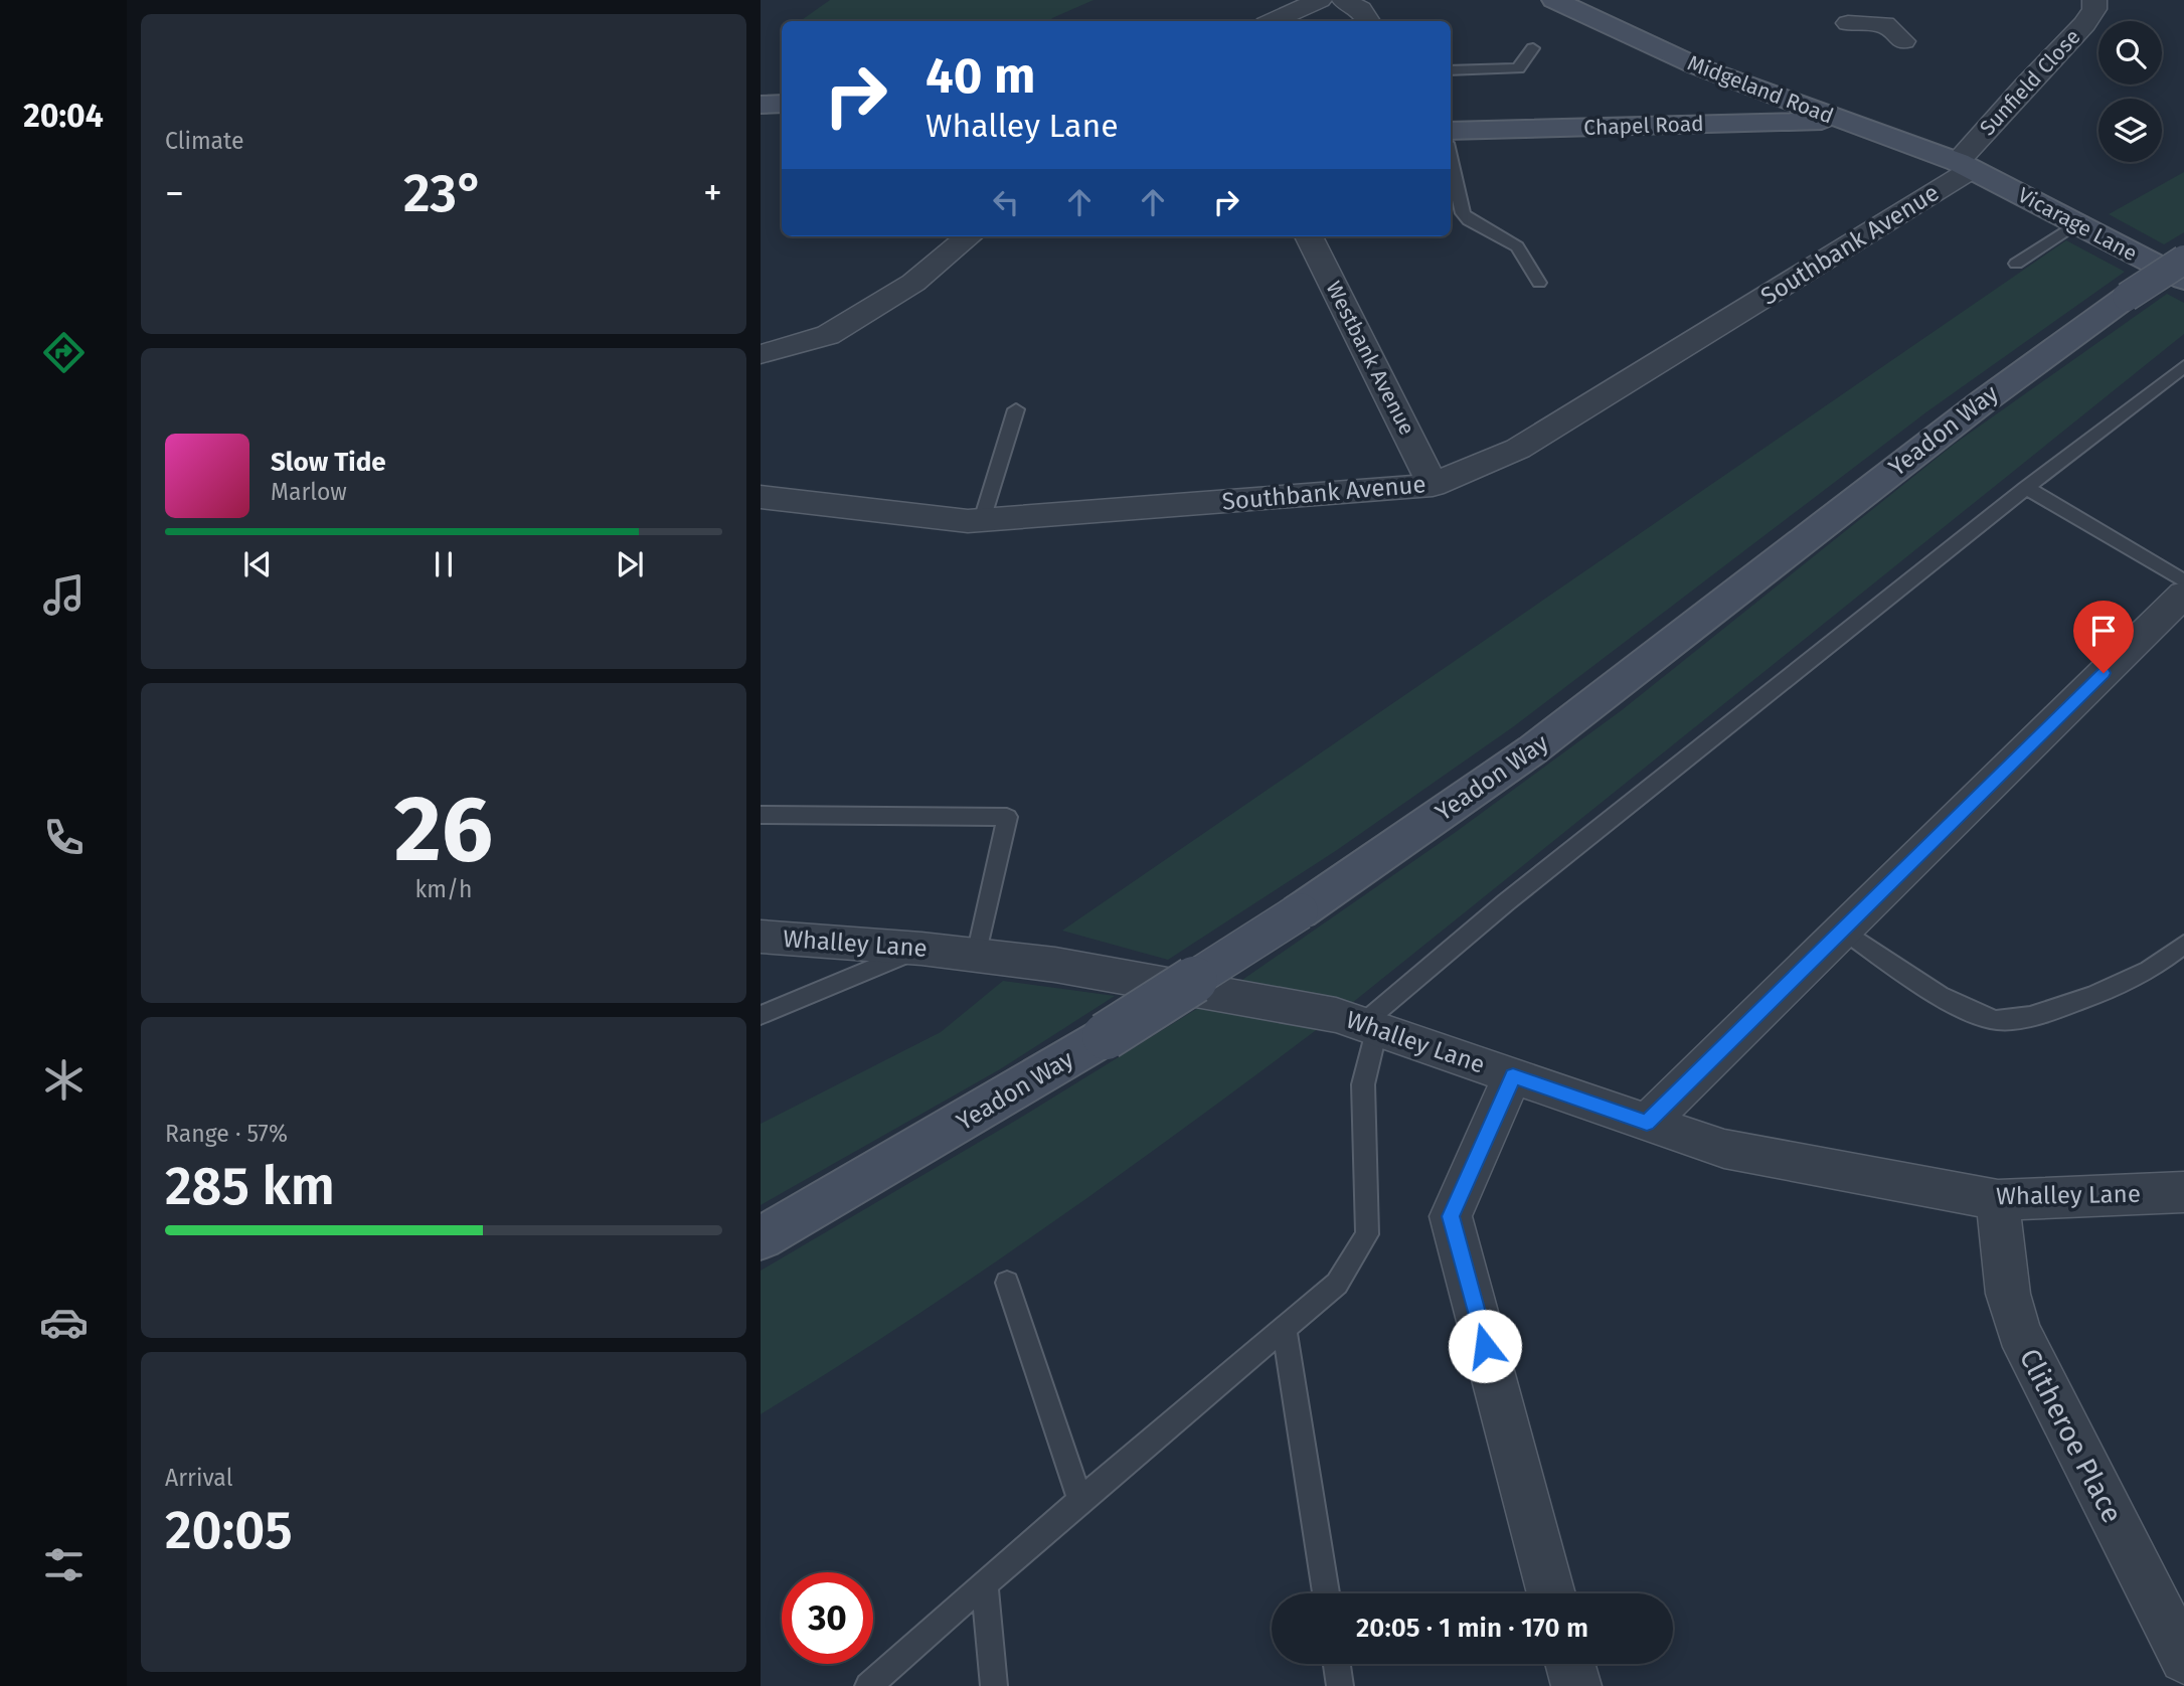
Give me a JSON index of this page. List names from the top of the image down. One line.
{"streets":{"street":["Sunfield Close","Midgeland Road","Chapel Road","Vicarage Lane","Southbank Avenue","Westbank Avenue","Yeadon Way","Whalley Lane","Clitheroe Place"]},"crossings":[["Sunfield Close","Midgeland Road"],["Sunfield Close","Vicarage Lane"],["Sunfield Close","Southbank Avenue"],["Midgeland Road","Chapel Road"],["Midgeland Road","Vicarage Lane"],["Midgeland Road","Southbank Avenue"],["Vicarage Lane","Southbank Avenue"],["Southbank Avenue","Westbank Avenue"],["Whalley Lane","Clitheroe Place"]],"page":{"tabs":"20:04","tile":["Climate",["26","km/h"],["Range · 57%","285 km"],["Arrival","20:05"]],"turn":["40 m","Whalley Lane"],"heat":["−","23°","+"],"song":["Slow Tide","Marlow"],"limit":"30","trip":"20:05 · 1 min · 170 m"}}
